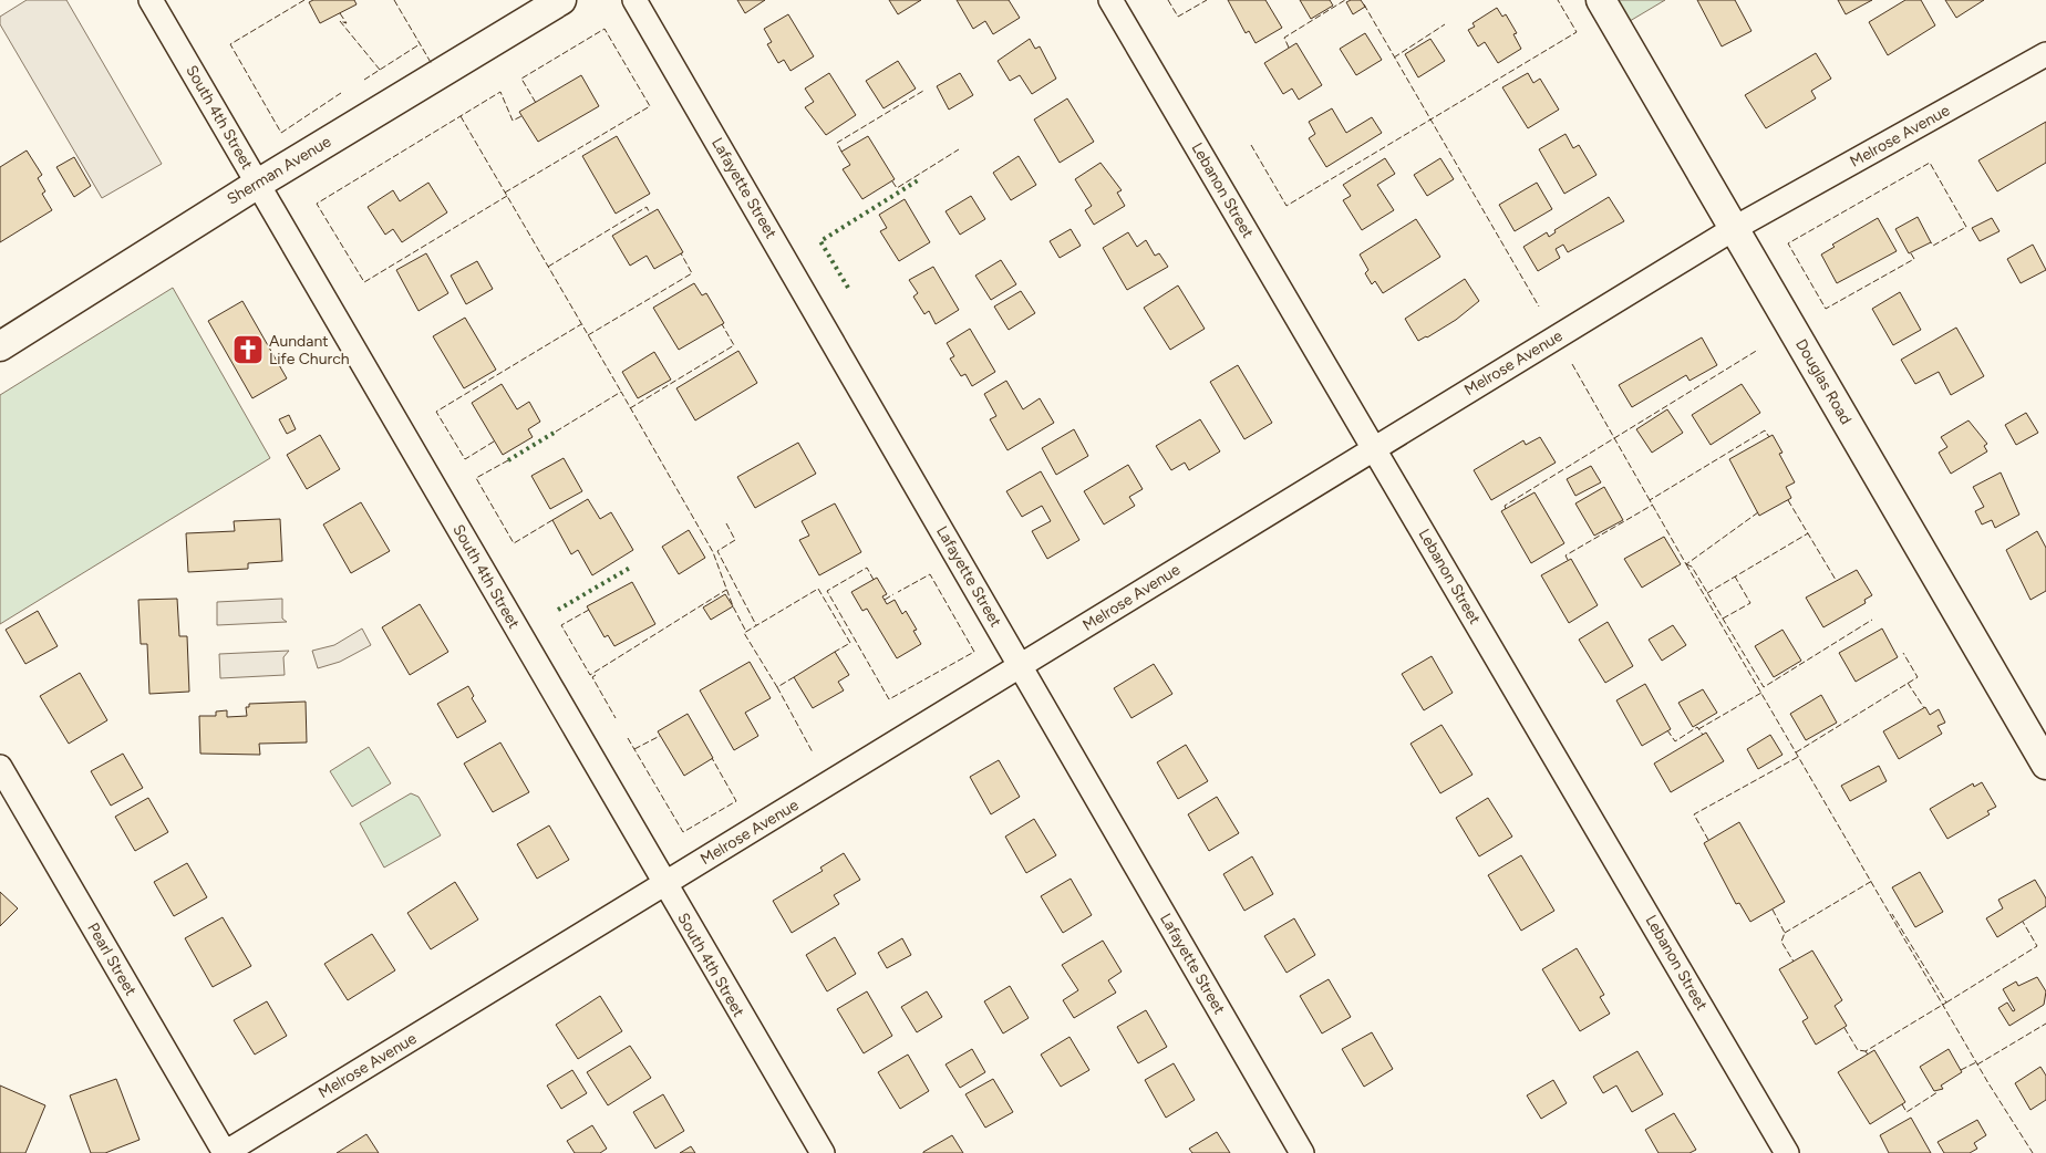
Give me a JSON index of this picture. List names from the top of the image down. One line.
{"streets":{"street":["South 4th Street","Melrose Avenue","Sherman Avenue","Lafayette Street","Lebanon Street","Douglas Road","Pearl Street"]},"crossings":[["South 4th Street","Melrose Avenue"],["South 4th Street","Sherman Avenue"],["Melrose Avenue","Lafayette Street"],["Melrose Avenue","Lebanon Street"],["Melrose Avenue","Douglas Road"],["Melrose Avenue","Pearl Street"]],"places":{"church":["Aundant Life Church"]}}
